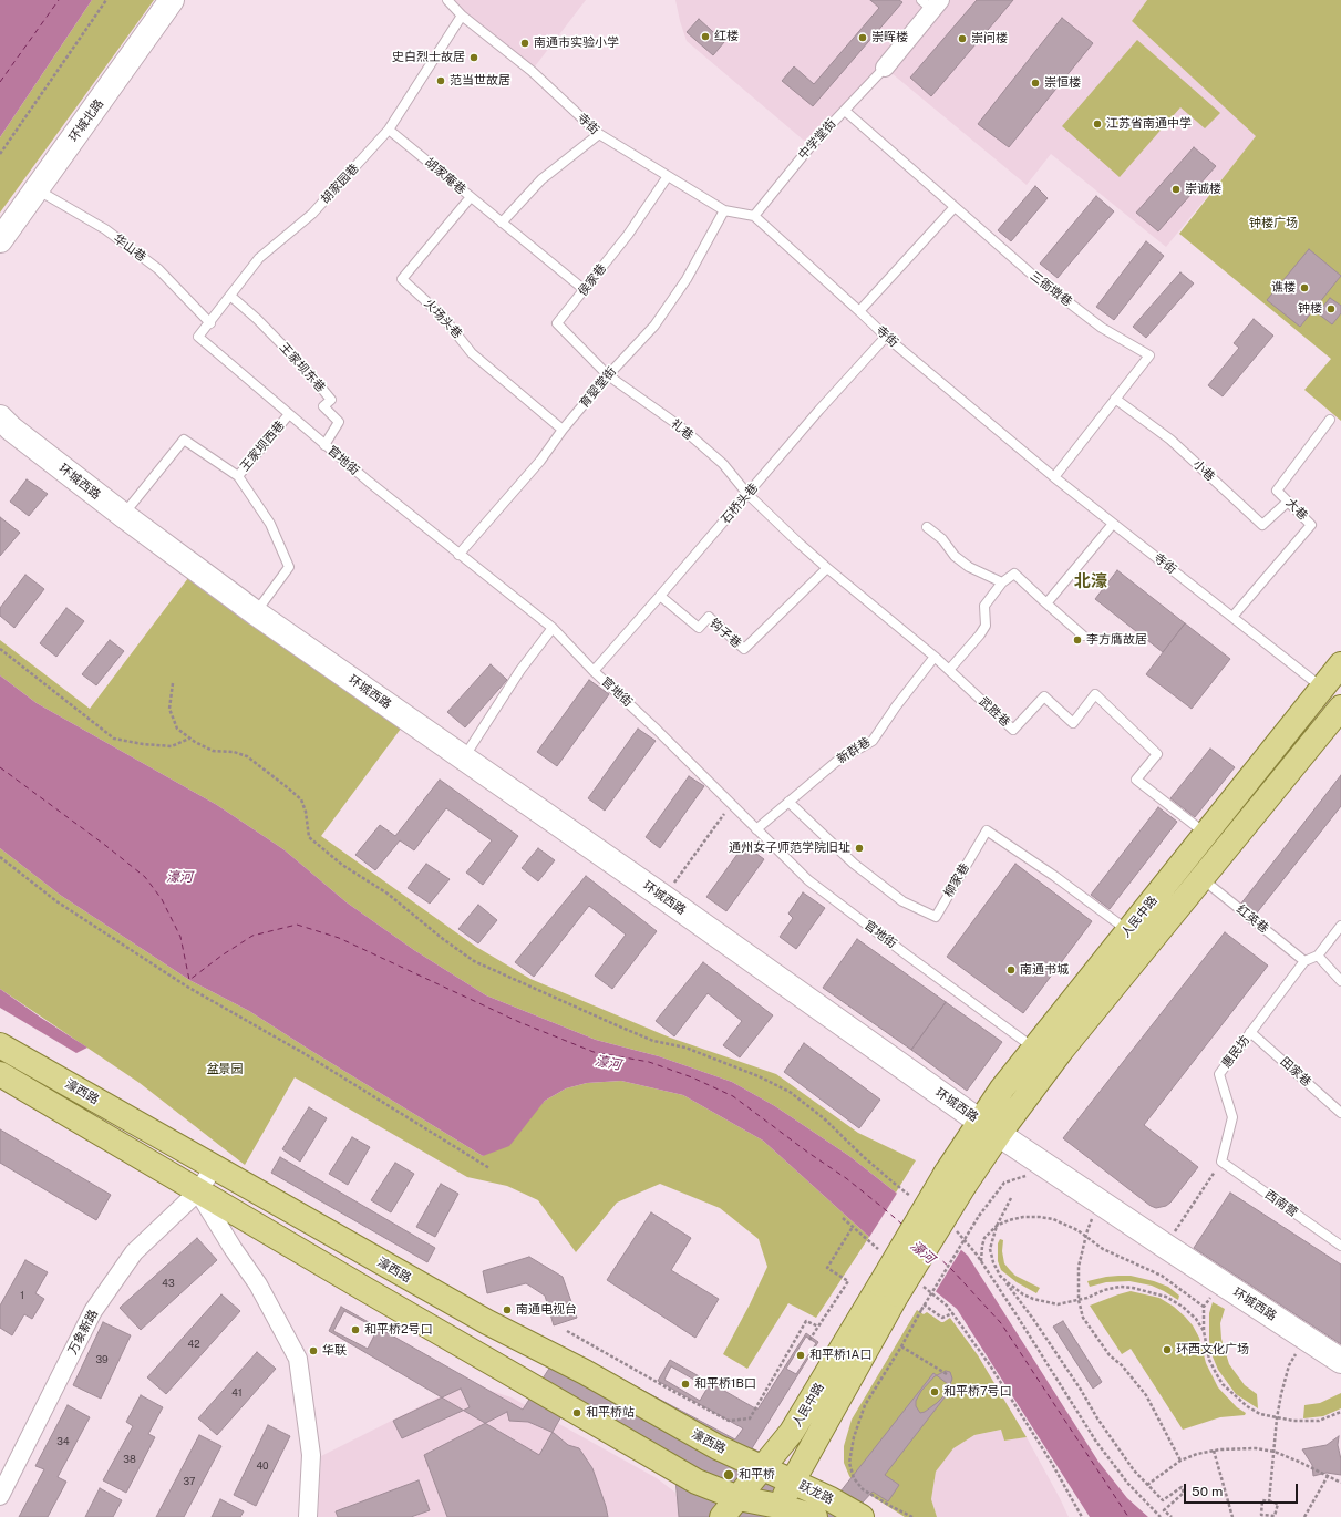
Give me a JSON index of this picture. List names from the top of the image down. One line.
{"streets":{"main road":["人民中路","濠西路","跃龙路"],"street":["环城北路","环城西路","万象新路"],"lane":["寺街","中学堂街","胡家庵巷","胡家园巷","华山巷","侯家巷","三衙墩巷","火场头巷","王家坝东巷","育婴堂街","礼巷","王家坝西巷","官地街","小巷","石桥头巷","大巷","钩子巷","武胜巷","新群巷","柳家巷","红英巷","惠民坊","田家巷","西南营"]},"crossings":[["环城北路","华山巷"],["寺街","中学堂街"],["寺街","胡家园巷"],["寺街","侯家巷"],["寺街","三衙墩巷"],["寺街","育婴堂街"],["寺街","石桥头巷"],["寺街","大巷"],["寺街","人民中路"],["中学堂街","三衙墩巷"],["胡家庵巷","胡家园巷"],["胡家庵巷","侯家巷"],["胡家庵巷","火场头巷"],["胡家园巷","华山巷"],["胡家园巷","王家坝东巷"],["胡家园巷","官地街"],["侯家巷","育婴堂街"],["侯家巷","礼巷"],["三衙墩巷","小巷"],["火场头巷","育婴堂街"],["王家坝东巷","官地街"],["育婴堂街","礼巷"],["育婴堂街","官地街"],["礼巷","石桥头巷"],["礼巷","武胜巷"],["王家坝西巷","官地街"],["王家坝西巷","环城西路"],["官地街","石桥头巷"],["官地街","新群巷"],["官地街","人民中路"],["小巷","大巷"],["环城西路","人民中路"],["石桥头巷","钩子巷"],["石桥头巷","武胜巷"],["钩子巷","武胜巷"],["武胜巷","新群巷"],["武胜巷","人民中路"],["新群巷","柳家巷"],["柳家巷","人民中路"],["人民中路","红英巷"],["人民中路","濠西路"],["人民中路","跃龙路"],["红英巷","惠民坊"],["惠民坊","田家巷"],["惠民坊","西南营"],["濠西路","万象新路"],["濠西路","跃龙路"]],"districts":["北濠"],"water":["濠河"],"parks":["钟楼广场","盆景园"],"places":["红楼","崇晖楼","崇问楼","南通市实验小学","史白烈士故居","范当世故居","崇恒楼","江苏省南通中学","崇诚楼","谯楼","钟楼","李方膺故居","通州女子师范学院旧址","南通书城","南通电视台","和平桥2号口","环西文化广场","华联","和平桥1A口","和平桥1B口","和平桥7号口","和平桥站","和平桥"],"house_numbers":["43","1","42","39","41","34","38","40","37"],"scale_bar":"50 m"}
